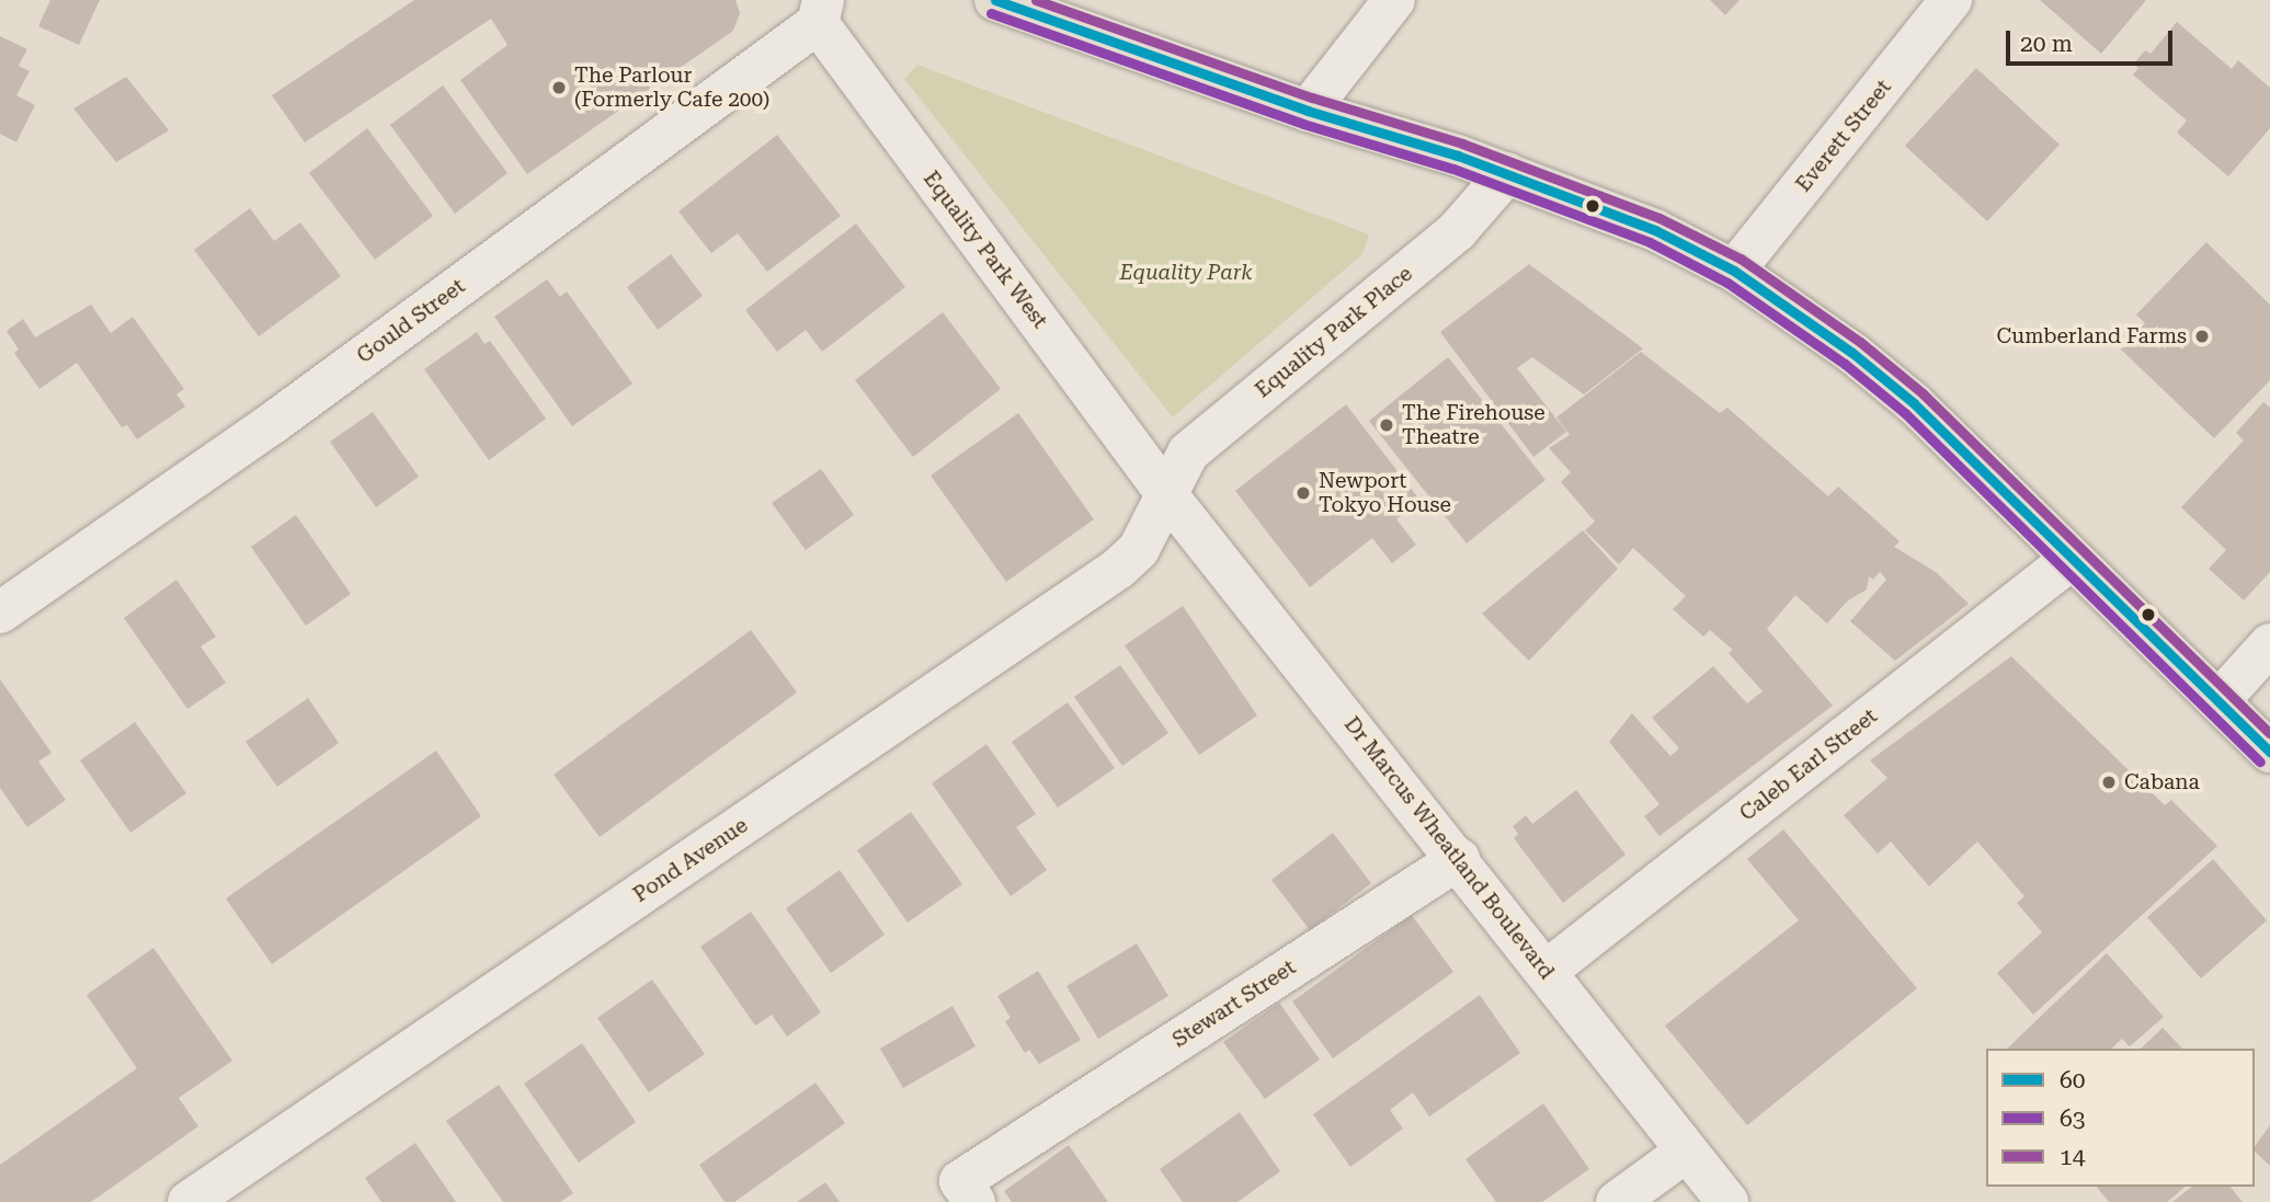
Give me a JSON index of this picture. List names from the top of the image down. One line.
{"streets":{"street":["Everett Street","Equality Park West","Gould Street","Equality Park Place","Caleb Earl Street","Dr Marcus Wheatland Boulevard","Pond Avenue","Stewart Street"]},"crossings":[["Equality Park West","Gould Street"],["Equality Park West","Equality Park Place"],["Equality Park West","Dr Marcus Wheatland Boulevard"],["Equality Park West","Pond Avenue"],["Equality Park Place","Dr Marcus Wheatland Boulevard"],["Equality Park Place","Pond Avenue"],["Caleb Earl Street","Dr Marcus Wheatland Boulevard"],["Dr Marcus Wheatland Boulevard","Pond Avenue"],["Dr Marcus Wheatland Boulevard","Stewart Street"]],"parks":["Equality Park"],"places":["The Parlour (Formerly Cafe 200)","Cumberland Farms","The Firehouse Theatre","Newport Tokyo House","Cabana"],"lines":["transit line 60","transit line 14","transit line 63"],"legend":["60","63","14"],"scale_bar":"20 m"}
